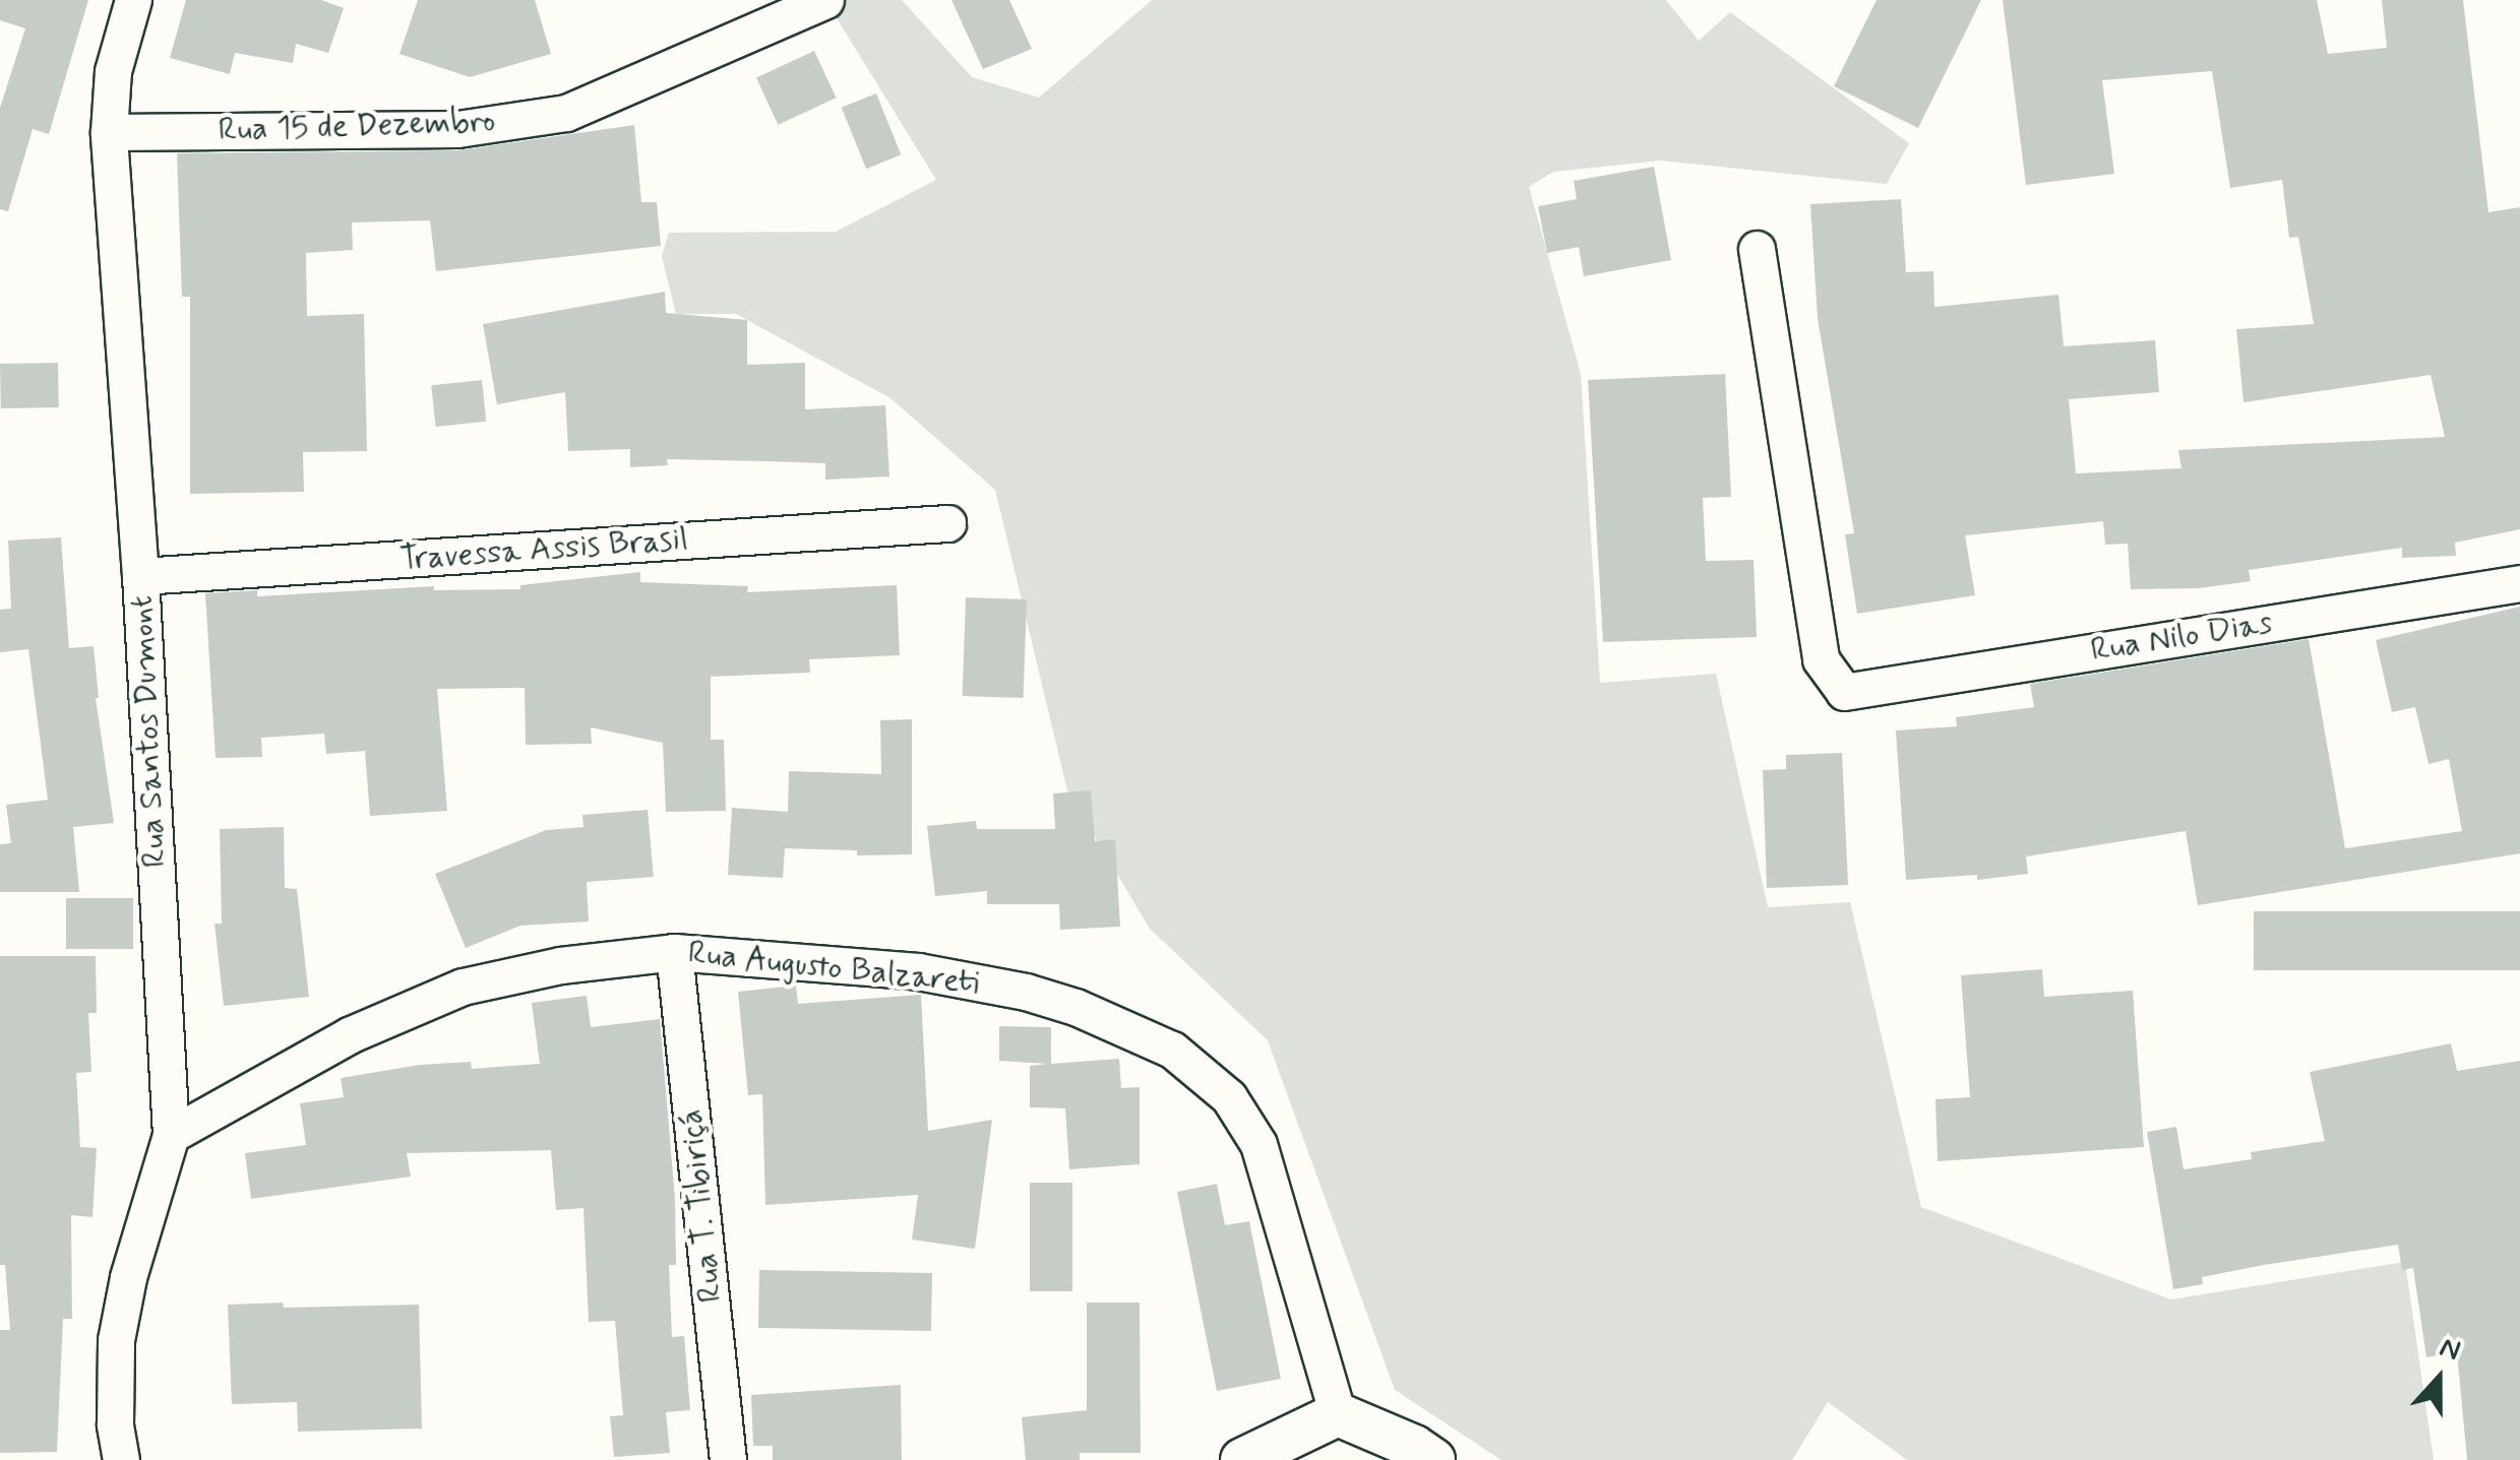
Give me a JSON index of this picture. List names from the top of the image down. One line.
{"streets":{"street":["Rua 15 de Dezembro","Travessa Assis Brasil","Rua Nilo Dias","Rua Santos Dumont","Rua Augusto Balzareti","Rua T. Tibiriçá"]},"crossings":[["Rua 15 de Dezembro","Rua Santos Dumont"],["Travessa Assis Brasil","Rua Santos Dumont"],["Rua Santos Dumont","Rua Augusto Balzareti"],["Rua Augusto Balzareti","Rua T. Tibiriçá"]],"north":"top"}
